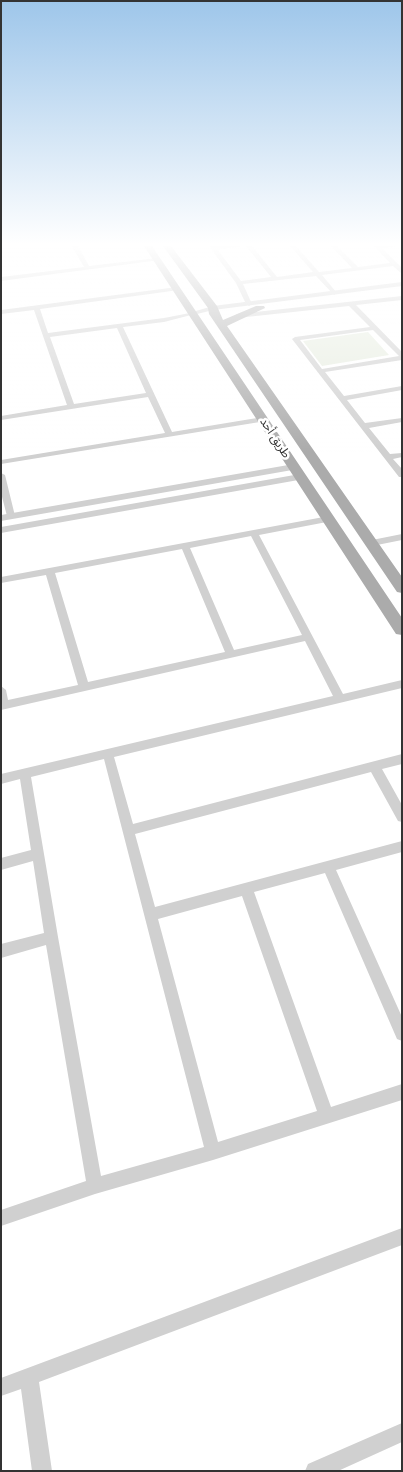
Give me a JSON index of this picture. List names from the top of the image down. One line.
{"streets":{"main road":["طريق أحد"]}}
